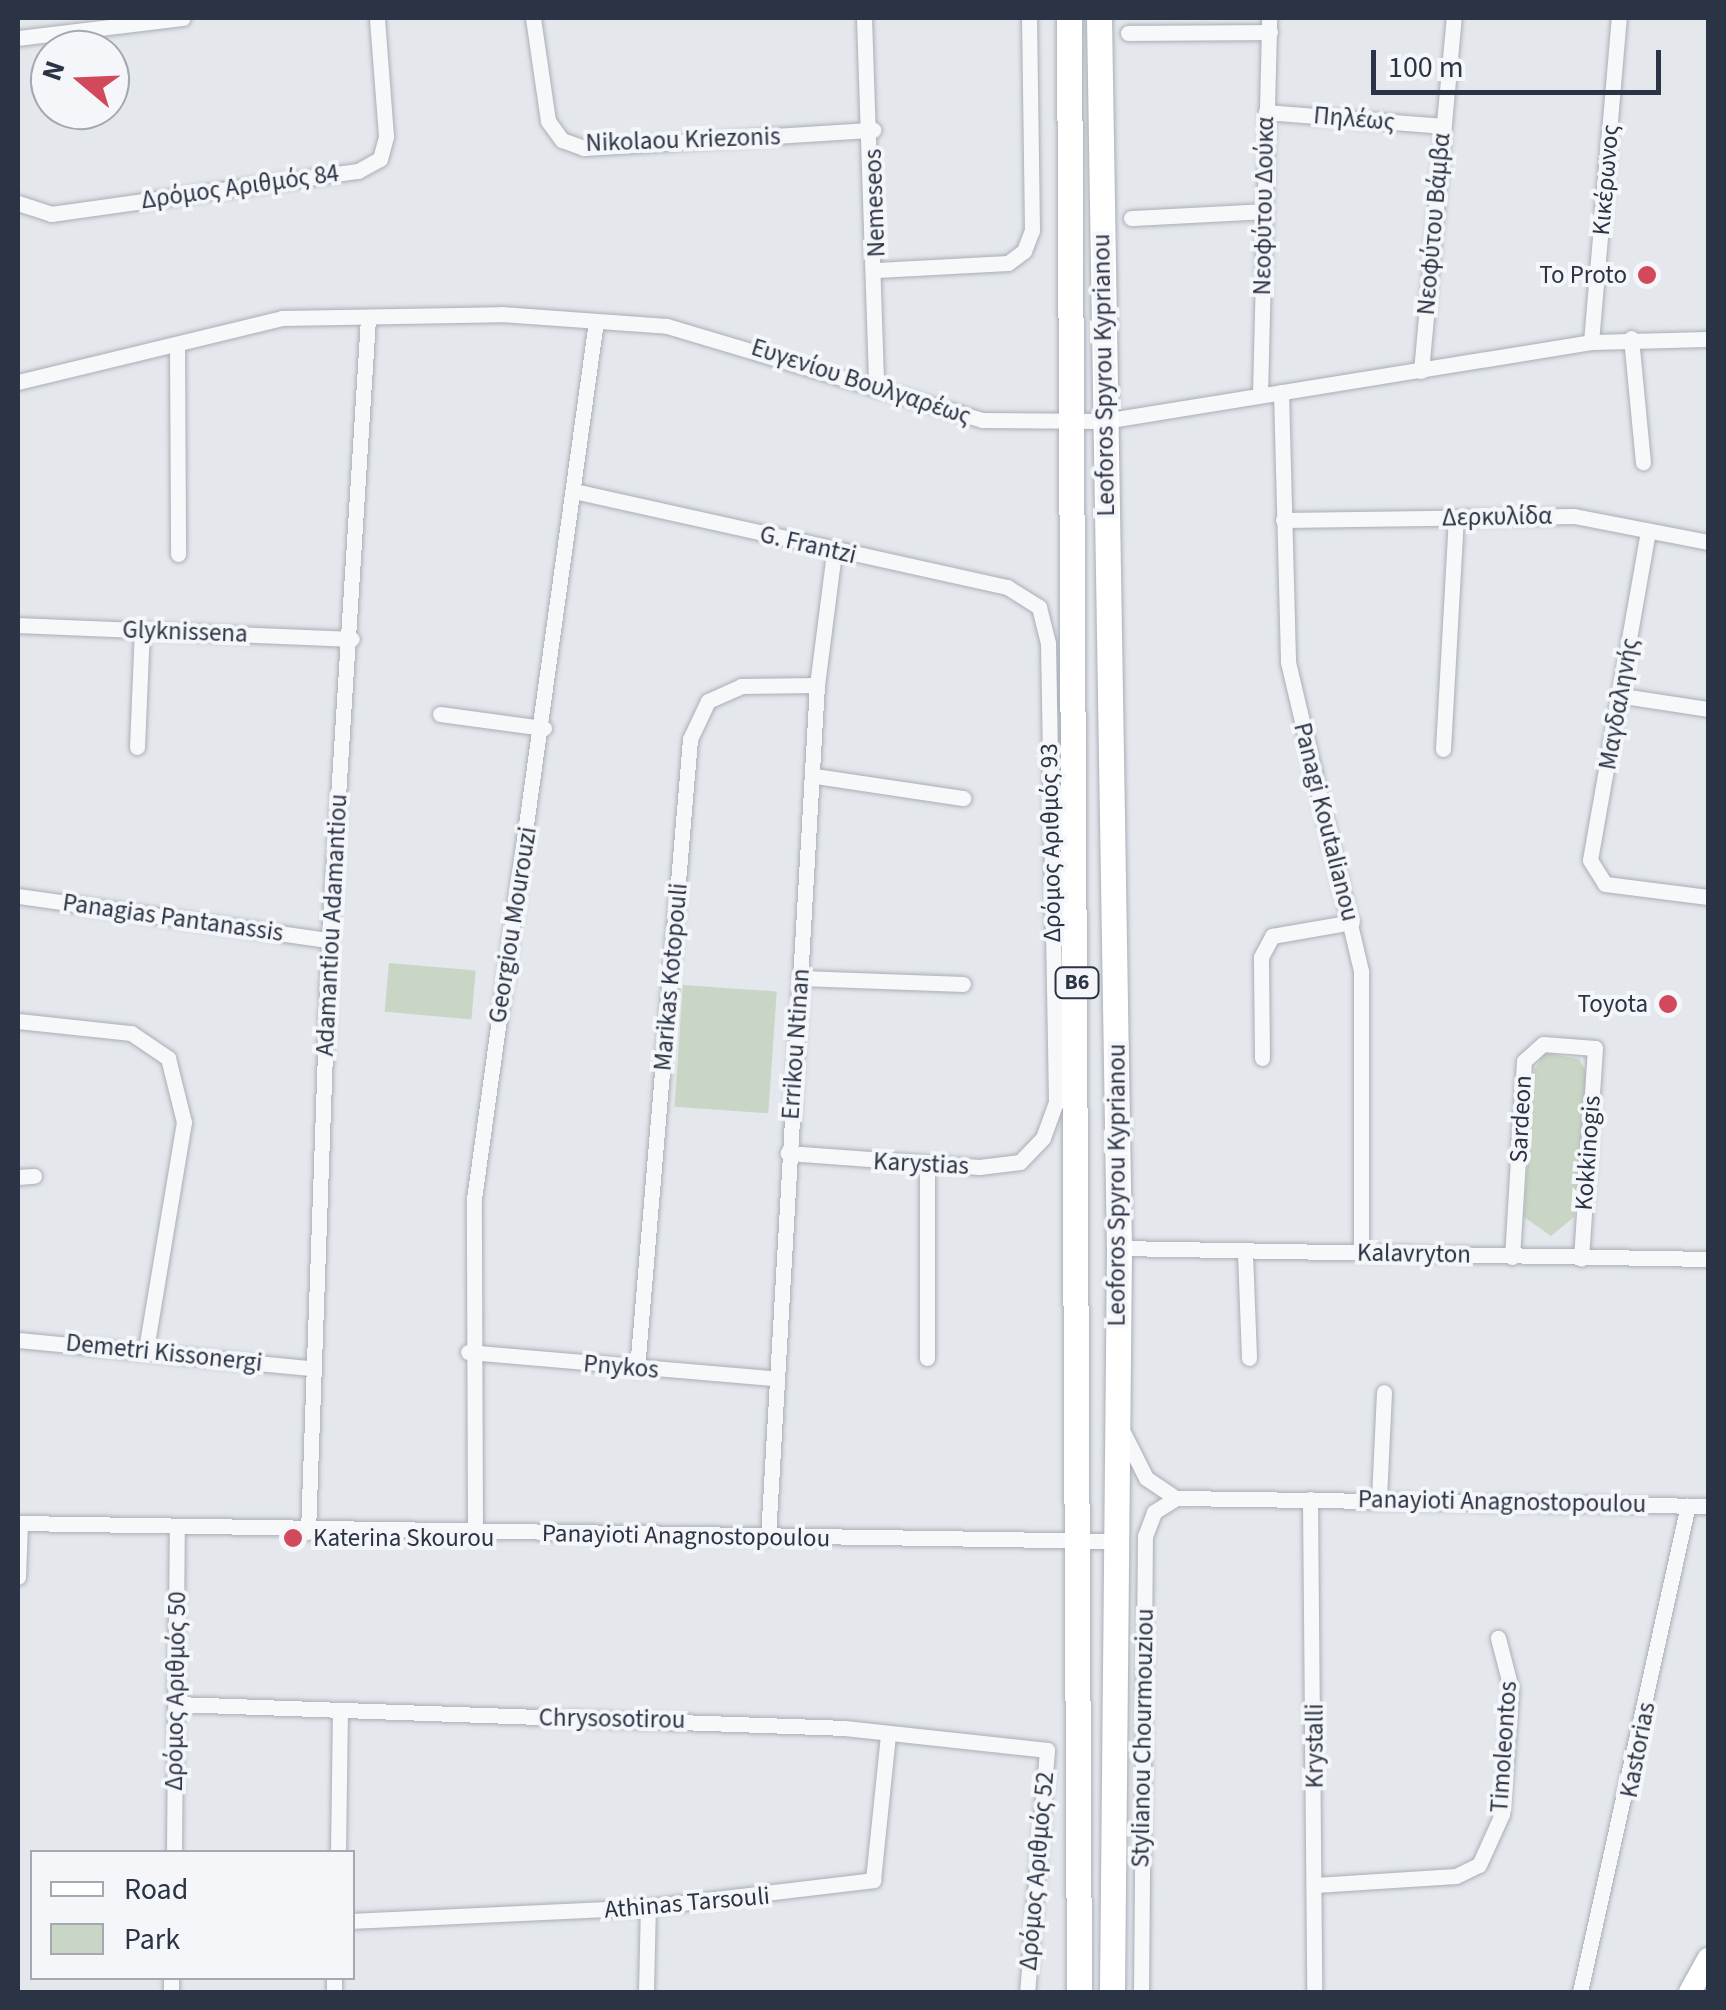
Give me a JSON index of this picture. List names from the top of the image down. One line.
{"streets":{"main road":["Leoforos Spyrou Kyprianou","B6"],"street":["Πηλέως","Nikolaou Kriezonis","Κικέρωνος","Δρόμος Αριθμός 84","Nemeseos","Νεοφύτου Δούκα","Νεοφύτου Βάμβα","Ευγενίου Βουλγαρέως","Δερκυλίδα","G. Frantzi","Glyknissena","Μαγδαληνής","Panagi Koutalianou","Δρόμος Αριθμός 93","Panagias Pantanassis","Adamantiou Adamantiou","Georgiou Mourouzi","Marikas Kotopouli","Errikou Ntinan","Sardeon","Kokkinogis","Karystias","Kalavryton","Demetri Kissonergi","Pnykos","Panayioti Anagnostopoulou","Δρόμος Αριθμός 50","Chrysosotirou","Stylianou Chourmouziou","Krystalli","Timoleontos","Kastorias","Δρόμος Αριθμός 52","Athinas Tarsouli"]},"crossings":[["Πηλέως","Νεοφύτου Δούκα"],["Πηλέως","Νεοφύτου Βάμβα"],["Nikolaou Kriezonis","Nemeseos"],["Κικέρωνος","Ευγενίου Βουλγαρέως"],["Nemeseos","Ευγενίου Βουλγαρέως"],["Νεοφύτου Δούκα","Ευγενίου Βουλγαρέως"],["Νεοφύτου Βάμβα","Ευγενίου Βουλγαρέως"],["Leoforos Spyrou Kyprianou","Ευγενίου Βουλγαρέως"],["Leoforos Spyrou Kyprianou","Kalavryton"],["Leoforos Spyrou Kyprianou","Panayioti Anagnostopoulou"],["Ευγενίου Βουλγαρέως","Panagi Koutalianou"],["Ευγενίου Βουλγαρέως","Adamantiou Adamantiou"],["Ευγενίου Βουλγαρέως","Georgiou Mourouzi"],["Δερκυλίδα","Μαγδαληνής"],["Δερκυλίδα","Panagi Koutalianou"],["G. Frantzi","Δρόμος Αριθμός 93"],["G. Frantzi","Georgiou Mourouzi"],["G. Frantzi","Errikou Ntinan"],["Glyknissena","Adamantiou Adamantiou"],["Panagi Koutalianou","Kalavryton"],["Δρόμος Αριθμός 93","Karystias"],["Panagias Pantanassis","Adamantiou Adamantiou"],["Adamantiou Adamantiou","Demetri Kissonergi"],["Adamantiou Adamantiou","Panayioti Anagnostopoulou"],["Georgiou Mourouzi","Pnykos"],["Georgiou Mourouzi","Panayioti Anagnostopoulou"],["Marikas Kotopouli","Errikou Ntinan"],["Marikas Kotopouli","Pnykos"],["Errikou Ntinan","Karystias"],["Errikou Ntinan","Pnykos"],["Errikou Ntinan","Panayioti Anagnostopoulou"],["Sardeon","Kokkinogis"],["Sardeon","Kalavryton"],["Kokkinogis","Kalavryton"],["Panayioti Anagnostopoulou","Δρόμος Αριθμός 50"],["Panayioti Anagnostopoulou","Stylianou Chourmouziou"],["Panayioti Anagnostopoulou","Krystalli"],["Panayioti Anagnostopoulou","Kastorias"],["Δρόμος Αριθμός 50","Chrysosotirou"],["Chrysosotirou","Δρόμος Αριθμός 52"],["Chrysosotirou","Athinas Tarsouli"],["Krystalli","Timoleontos"]],"places":["To Proto","Toyota","Katerina Skourou"],"legend":["Road","Park"],"scale_bar":"100 m","north":"left"}
